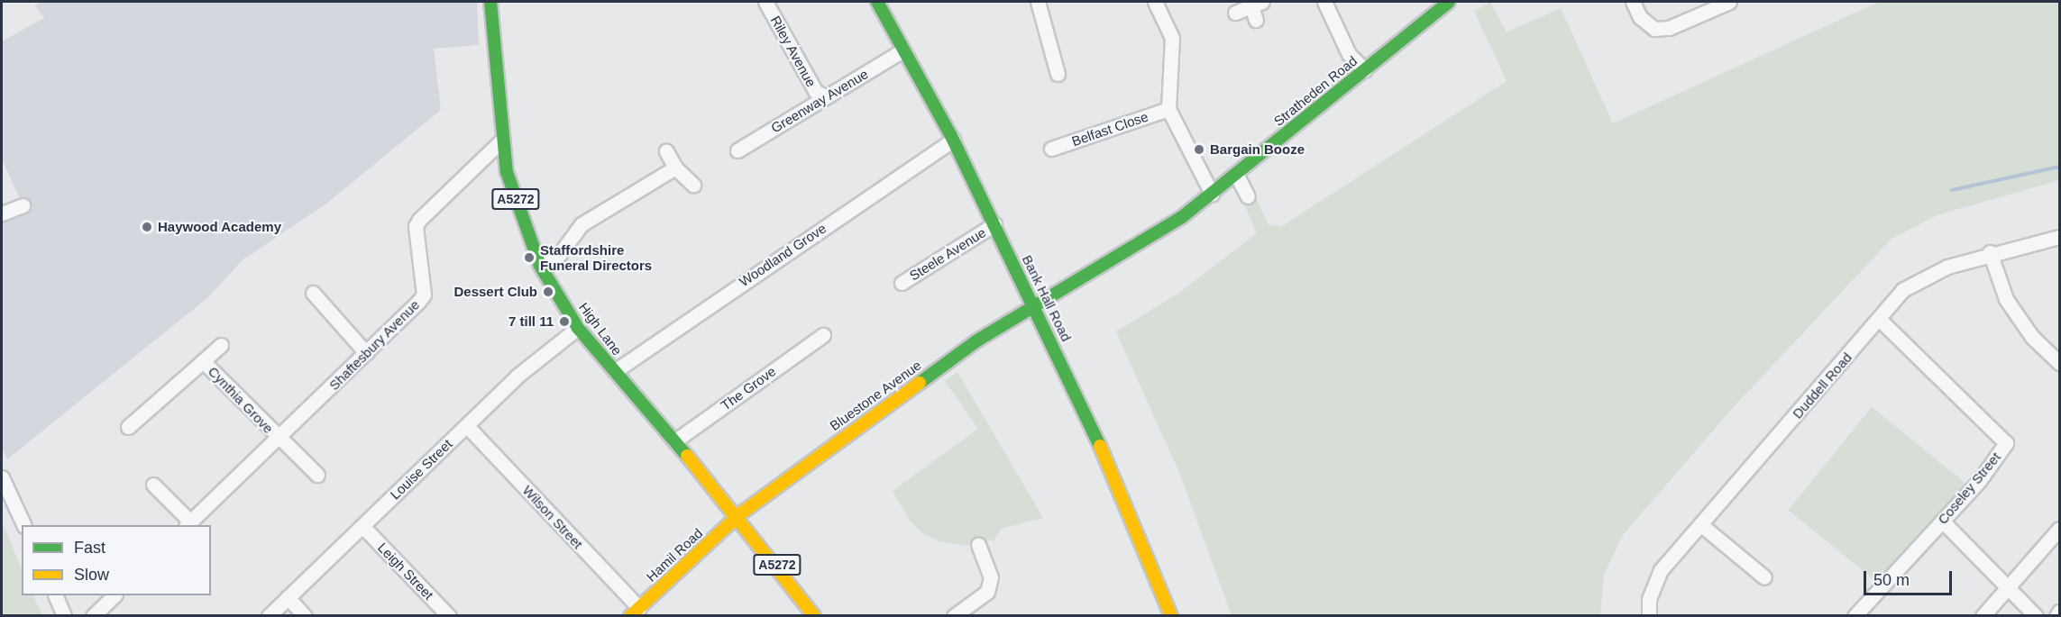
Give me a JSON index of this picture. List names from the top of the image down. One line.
{"streets":{"street":["Riley Avenue","Stratheden Road","Greenway Avenue","Belfast Close","A5272","Steele Avenue","Woodland Grove","Bank Hall Road","High Lane","Shaftesbury Avenue","Duddell Road","The Grove","Bluestone Avenue","Cynthia Grove","Louise Street","Coseley Street","Wilson Street","Hamil Road","Leigh Street"]},"crossings":[["Riley Avenue","Greenway Avenue"],["Stratheden Road","Bank Hall Road"],["Stratheden Road","Bluestone Avenue"],["Greenway Avenue","Bank Hall Road"],["Steele Avenue","Bank Hall Road"],["Woodland Grove","Bank Hall Road"],["Woodland Grove","High Lane"],["Bank Hall Road","Bluestone Avenue"],["High Lane","Shaftesbury Avenue"],["High Lane","The Grove"],["High Lane","Bluestone Avenue"],["High Lane","Louise Street"],["High Lane","Hamil Road"],["Shaftesbury Avenue","Cynthia Grove"],["Duddell Road","Coseley Street"],["Bluestone Avenue","Hamil Road"],["Louise Street","Wilson Street"],["Louise Street","Leigh Street"],["Wilson Street","Hamil Road"]],"places":["Bargain Booze","Haywood Academy","Staffordshire Funeral Directors","Dessert Club","7 till 11"],"legend":["Fast","Slow"],"scale_bar":"50 m"}
